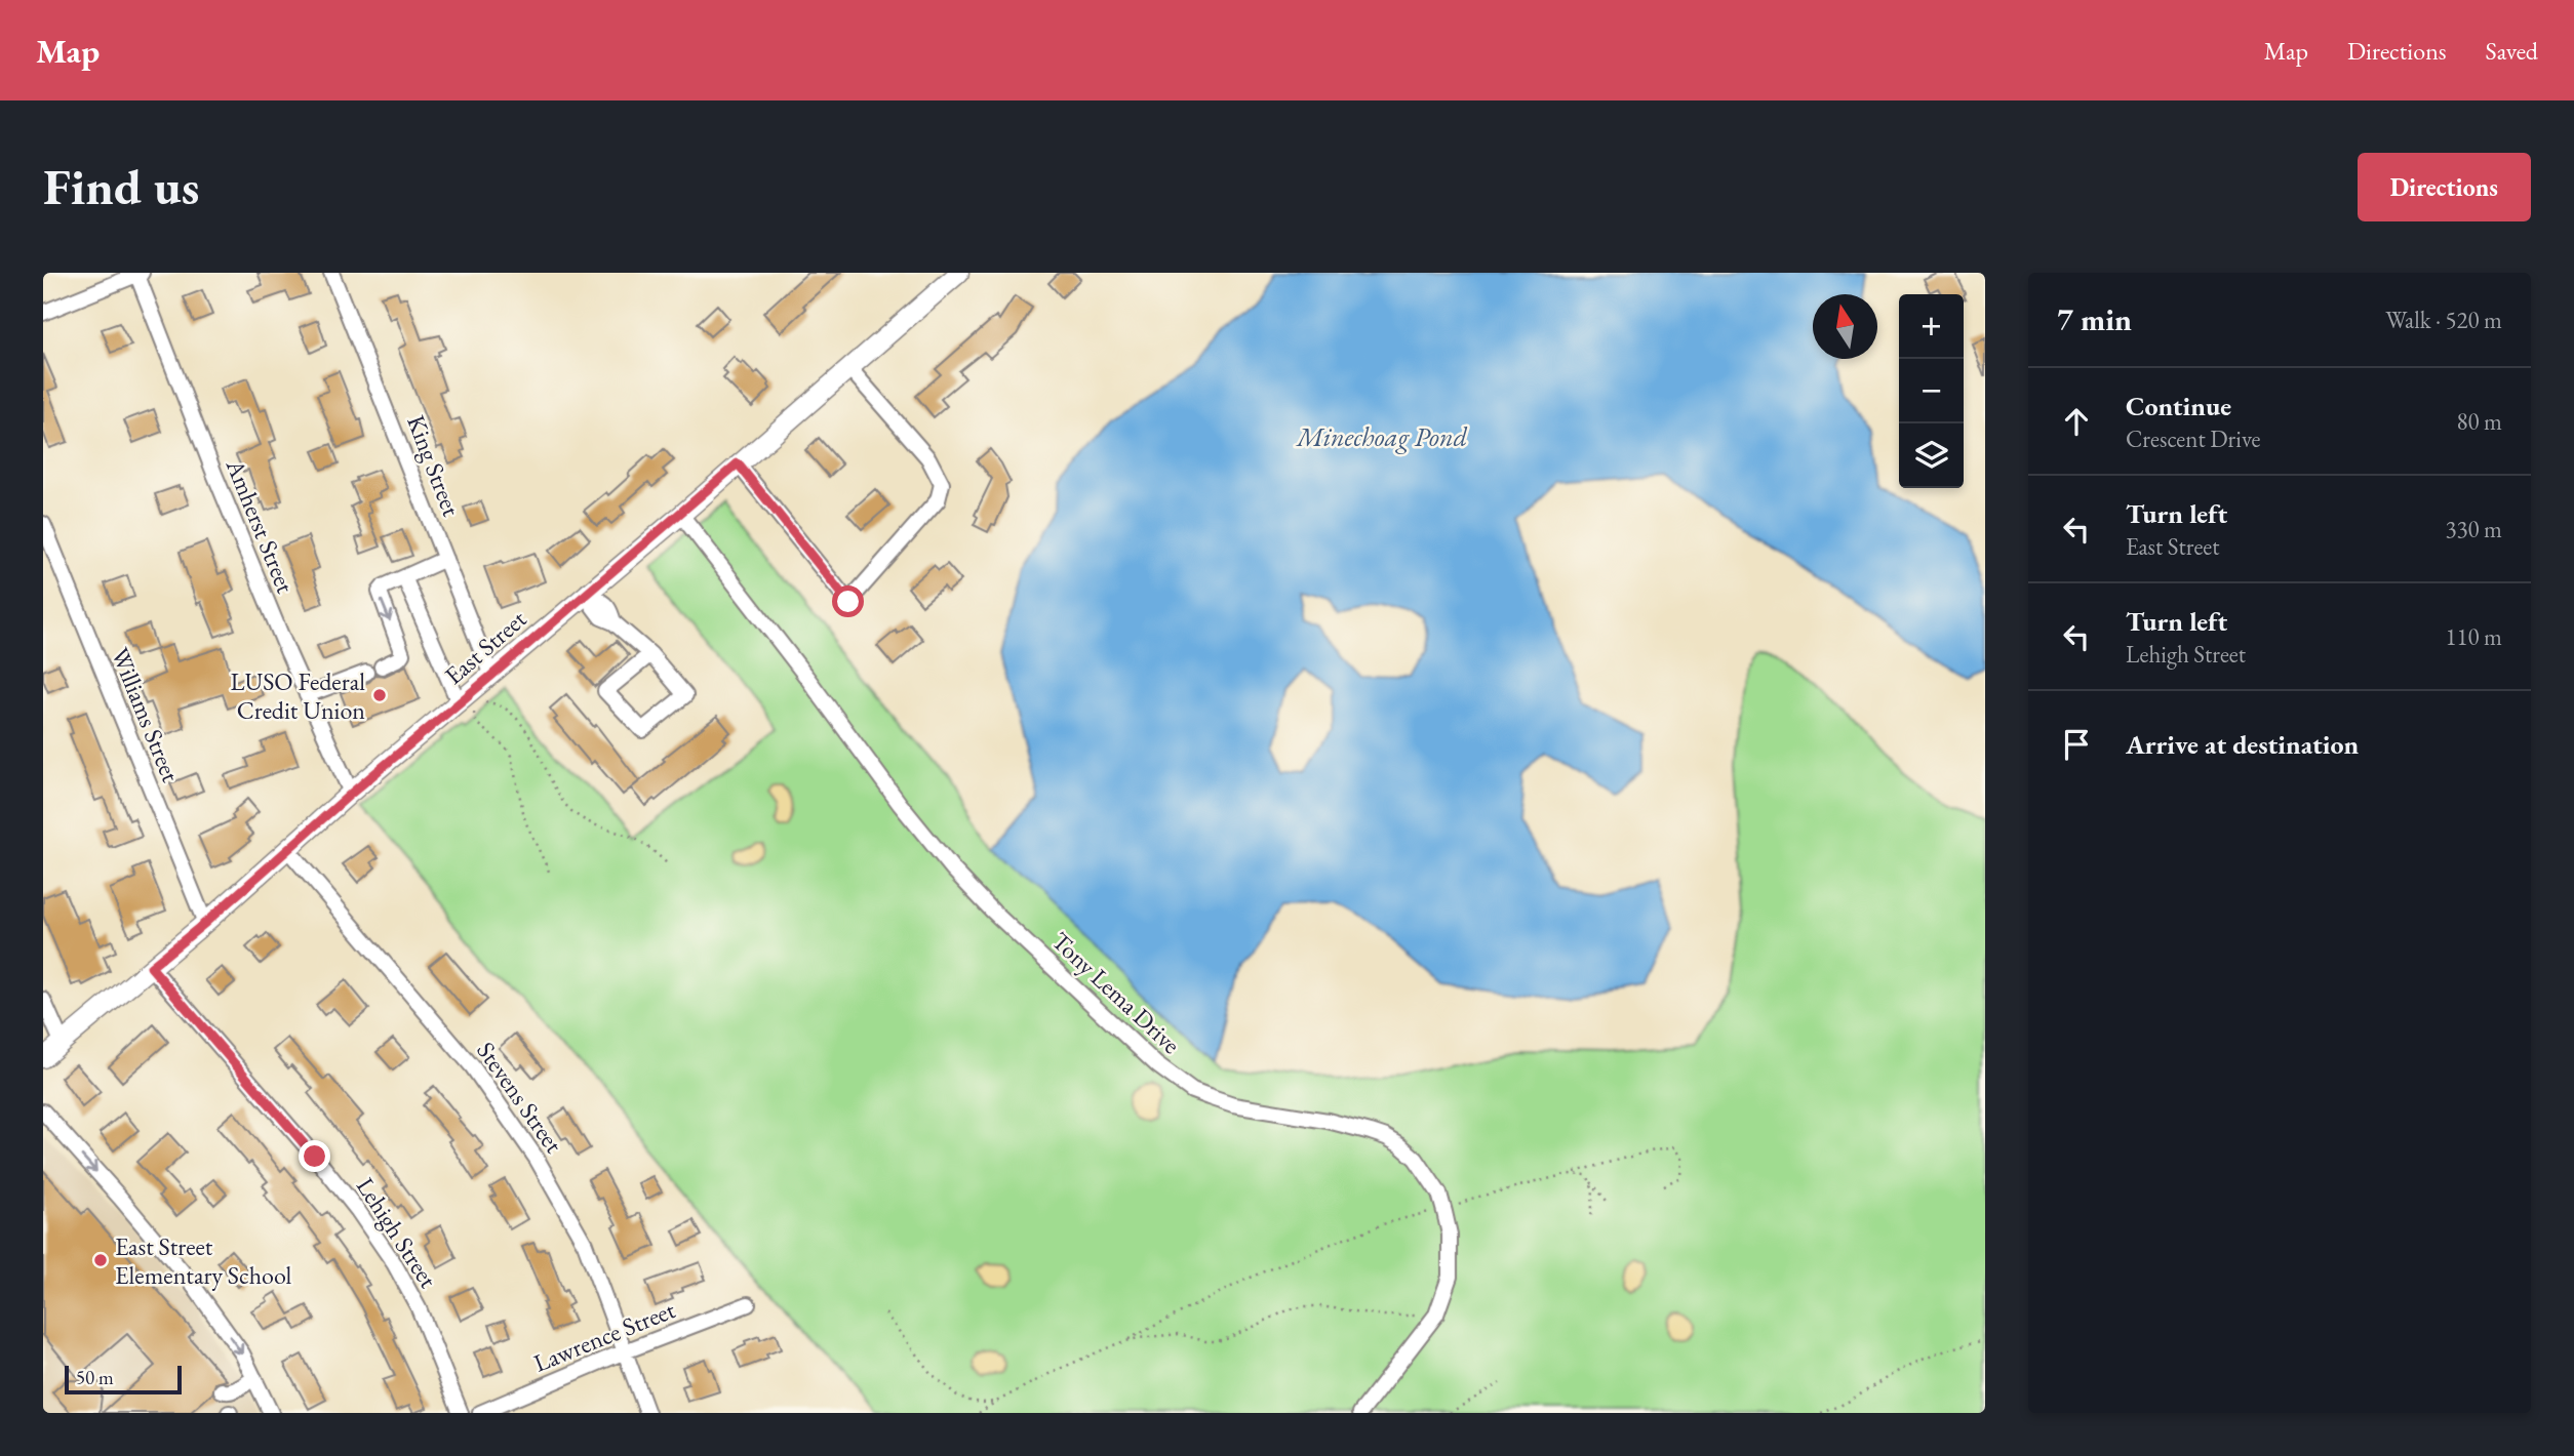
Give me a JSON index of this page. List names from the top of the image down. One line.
{"streets":{"main road":["East Street"],"street":["King Street","Amherst Street","Williams Street","Tony Lema Drive","Stevens Street","Lehigh Street","Lawrence Street"]},"crossings":[["King Street","East Street"],["Amherst Street","East Street"],["East Street","Williams Street"],["East Street","Tony Lema Drive"],["East Street","Stevens Street"],["East Street","Lehigh Street"],["Stevens Street","Lawrence Street"]],"water":["Minechoag Pond"],"places":["LUSO Federal Credit Union","East Street Elementary School"],"scale_bar":"50 m","north":"top","page":{"header":"Map","nav":["Map","Directions","Saved"],"buttons":"Directions","title":"Find us","heading":["7 min","Walk · 520 m"],"map_buttons":["+","−"],"list":[["Continue","Crescent Drive","80 m"],["Turn left","East Street","330 m"],["Turn left","Lehigh Street","110 m"],"Arrive at destination"],"scale":"50 m"}}
